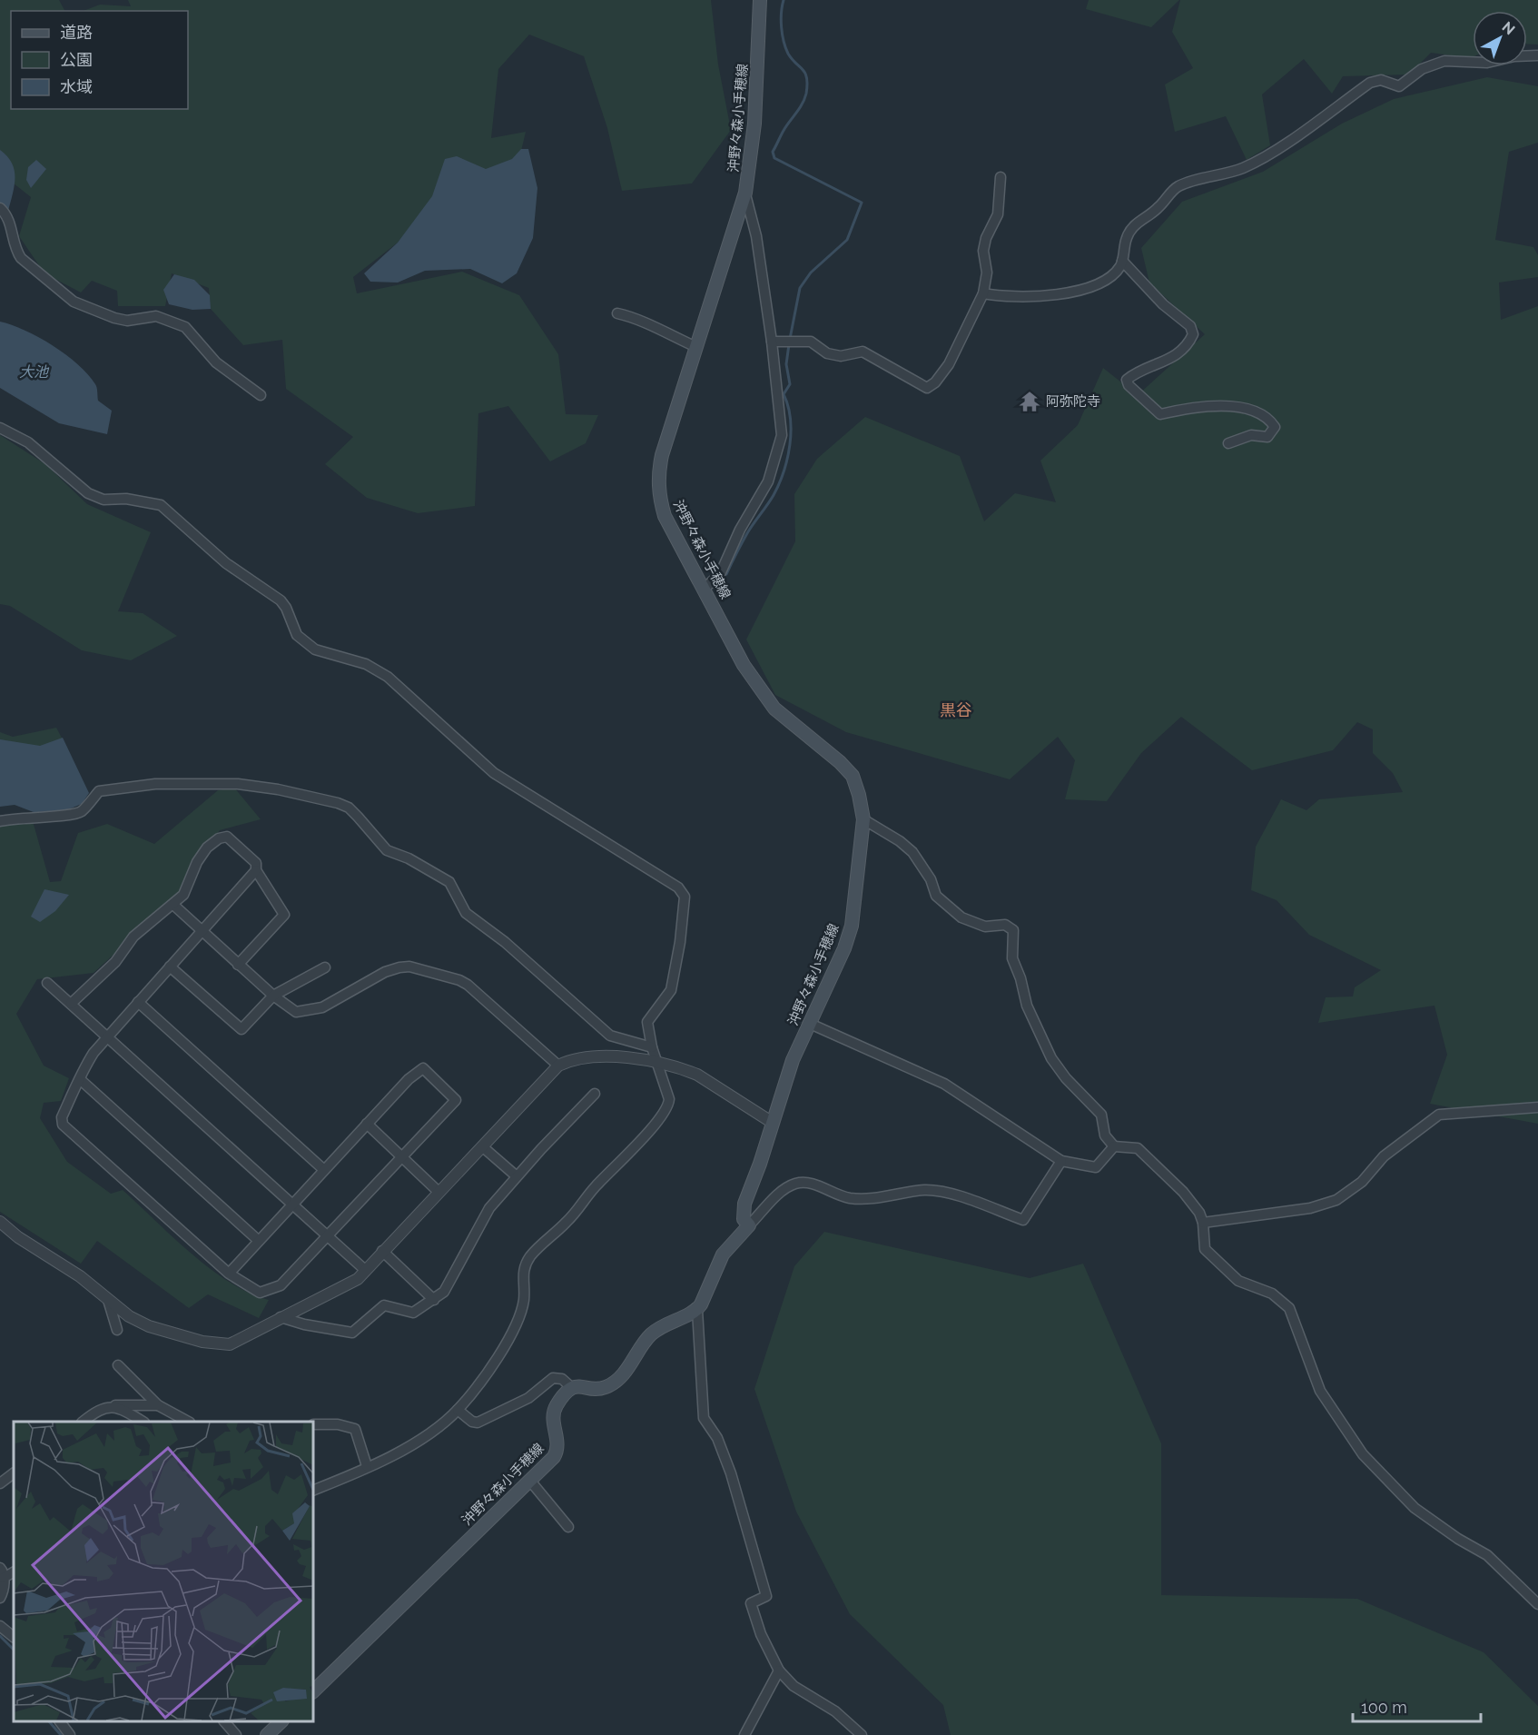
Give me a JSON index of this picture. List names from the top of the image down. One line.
{"streets":{"main road":["沖野々森小手穂線"]},"districts":["黒谷"],"water":["大池"],"places":{"temple":["阿弥陀寺"]},"legend":["道路","公園","水域"],"scale_bar":"100 m","north":"top right"}
